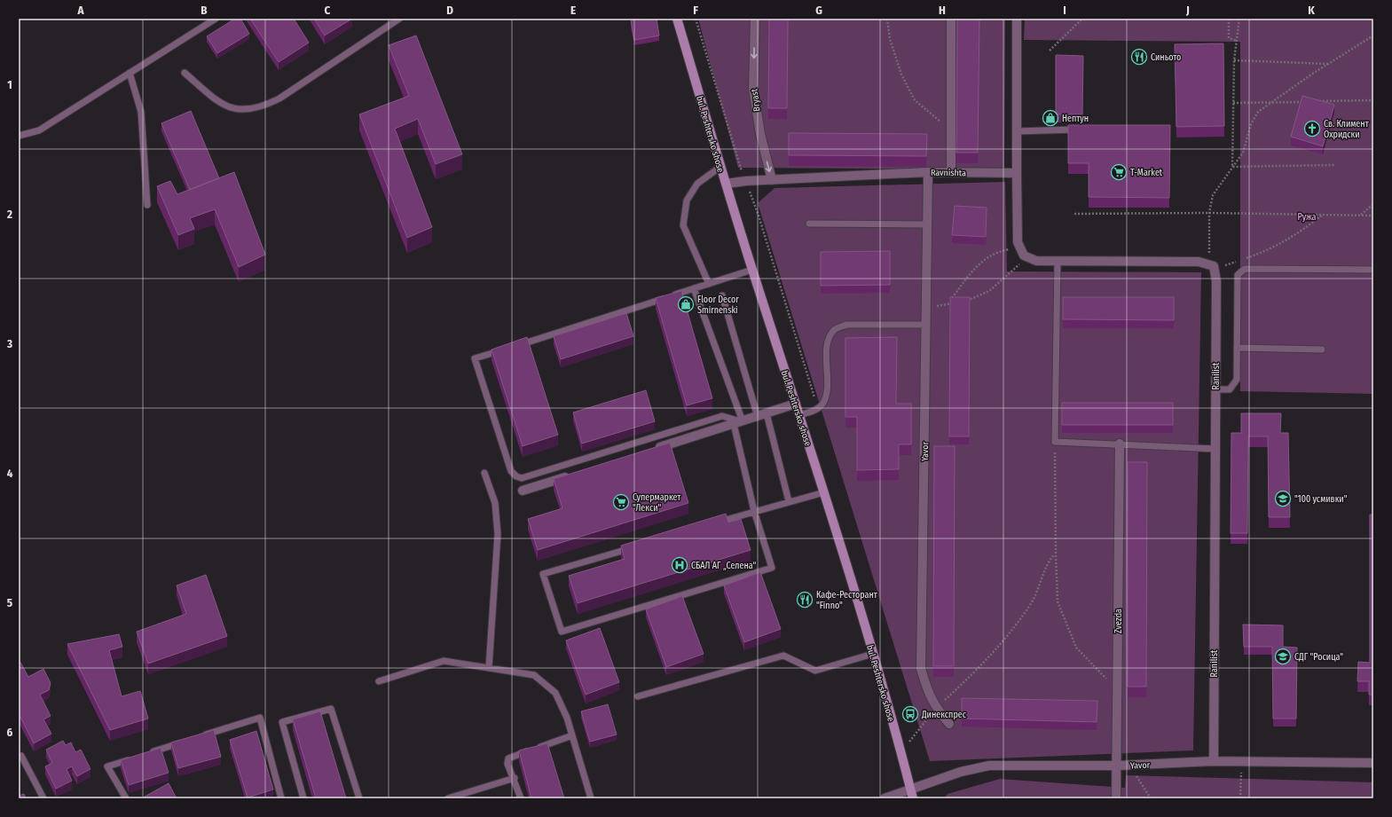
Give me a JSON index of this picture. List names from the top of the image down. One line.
{"streets":{"main road":["bul. Peshtersko shose"],"street":["Bryast","Ravnishta","Ranilist","Yavor","Zvezda"]},"crossings":[["Bryast","Ravnishta"],["bul. Peshtersko shose","Ravnishta"],["bul. Peshtersko shose","Yavor"],["Ravnishta","Yavor"],["Ranilist","Yavor"],["Yavor","Zvezda"]],"one_way":["Bryast"],"parks":["Ружа"],"places":{"restaurant":["Синьото","Кафе-Ресторант \"Finno\""],"shop":["Нептун","Floor Decor Smirnenski"],"church":["Св. Климент Охридски"],"supermarket":["T-Market","Супермаркет \"Лекси\""],"school or university":["\"100 усмивки\"","СДГ \"Росица\""],"hospital":["СБАЛ АГ „Селена“"],"bus stop":["Динекспрес"]},"grid":{"columns":["A","B","C","D","E","F","G","H","I","J","K"],"rows":["1","2","3","4","5","6"]}}
